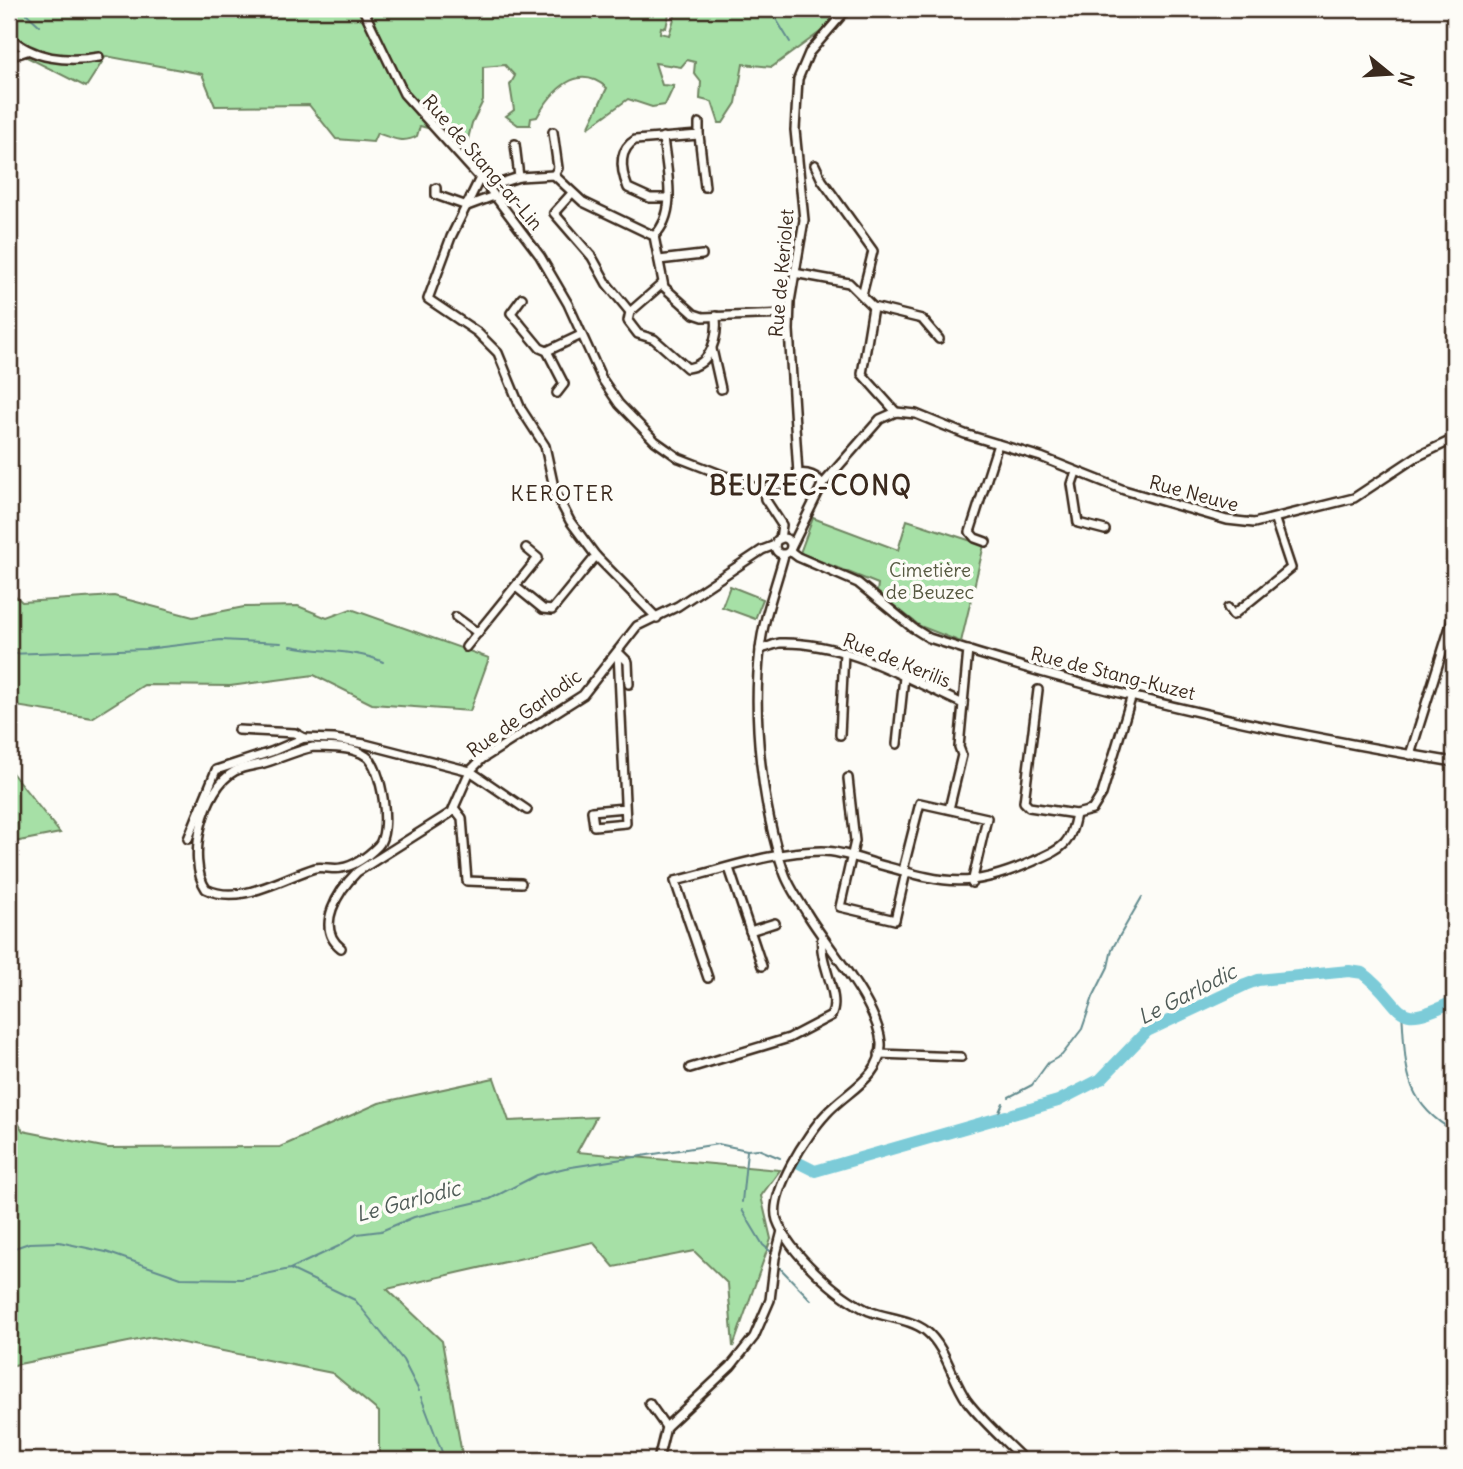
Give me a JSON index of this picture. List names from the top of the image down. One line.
{"streets":{"street":["Rue de Stang-ar-Lin","Rue de Keriolet","Rue Neuve","Rue de Kerilis","Rue de Stang-Kuzet","Rue de Garlodic"]},"districts":["BEUZEC-CONQ","KEROTER"],"water":["Le Garlodic"],"parks":["Cimetière de Beuzec"],"north":"right"}
